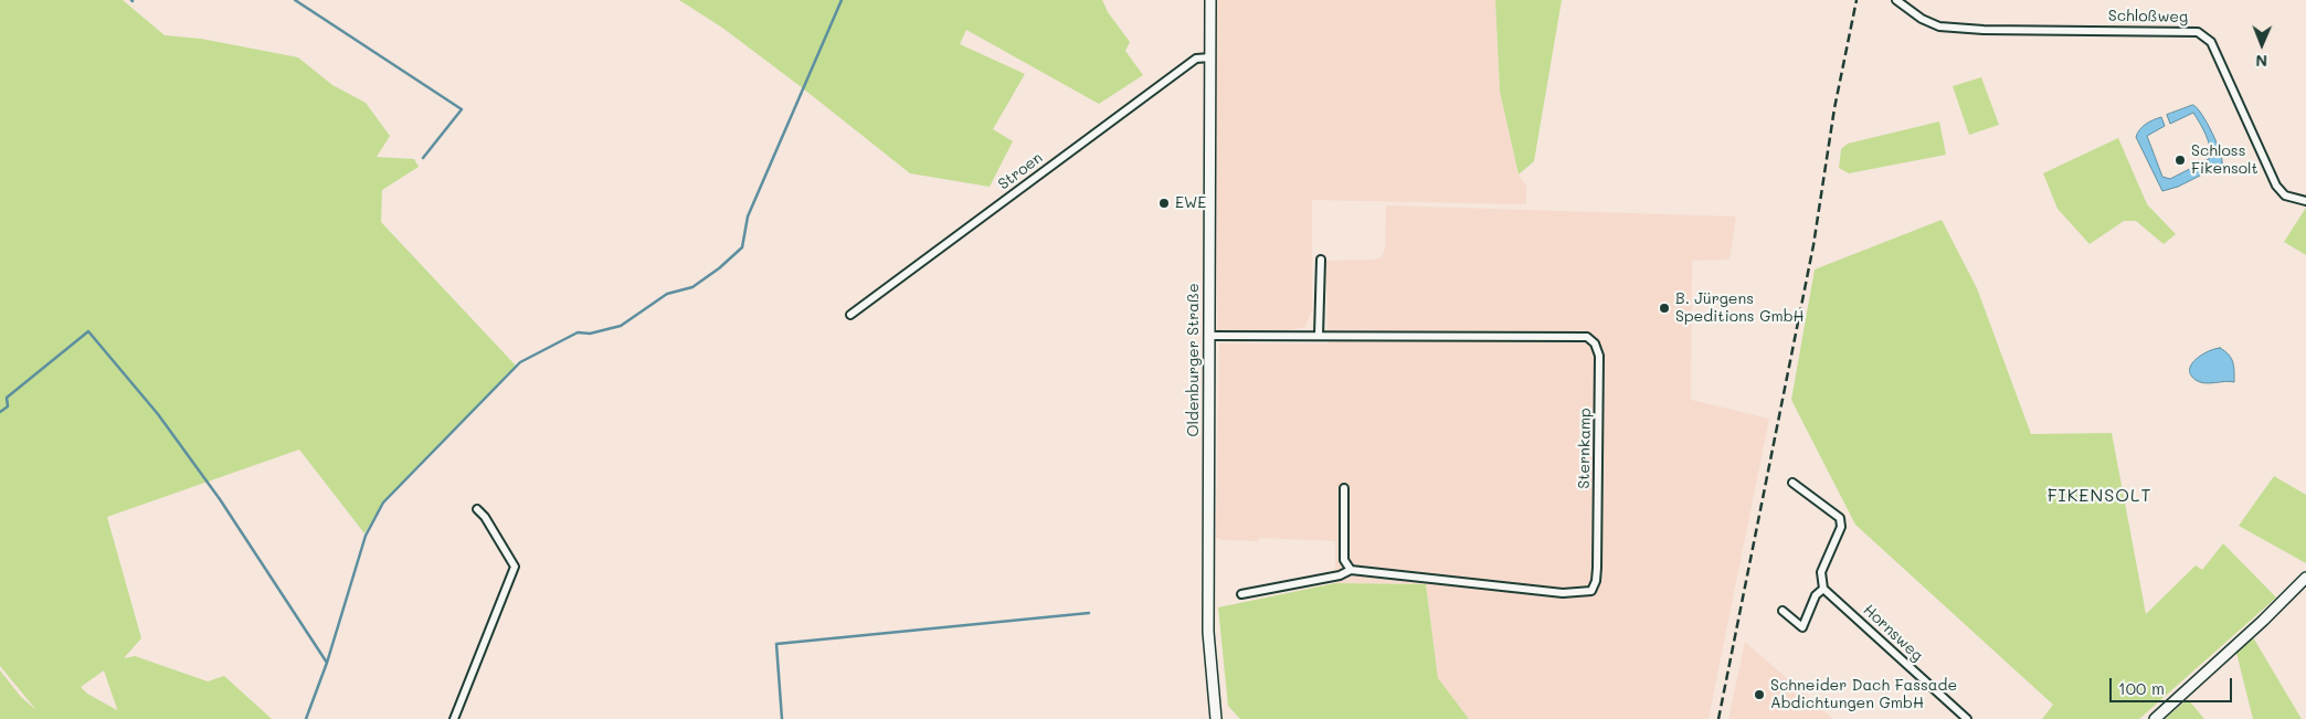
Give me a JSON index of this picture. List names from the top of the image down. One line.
{"streets":{"main road":["Oldenburger Straße"],"street":["Schloßweg","Stroen","Sternkamp","Hornsweg"]},"crossings":[["Stroen","Oldenburger Straße"],["Oldenburger Straße","Sternkamp"]],"districts":["FIKENSOLT"],"places":["Schloss Fikensolt","EWE","B. Jürgens Speditions GmbH","Schneider Dach Fassade Abdichtungen GmbH"],"scale_bar":"100 m","north":"bottom"}
